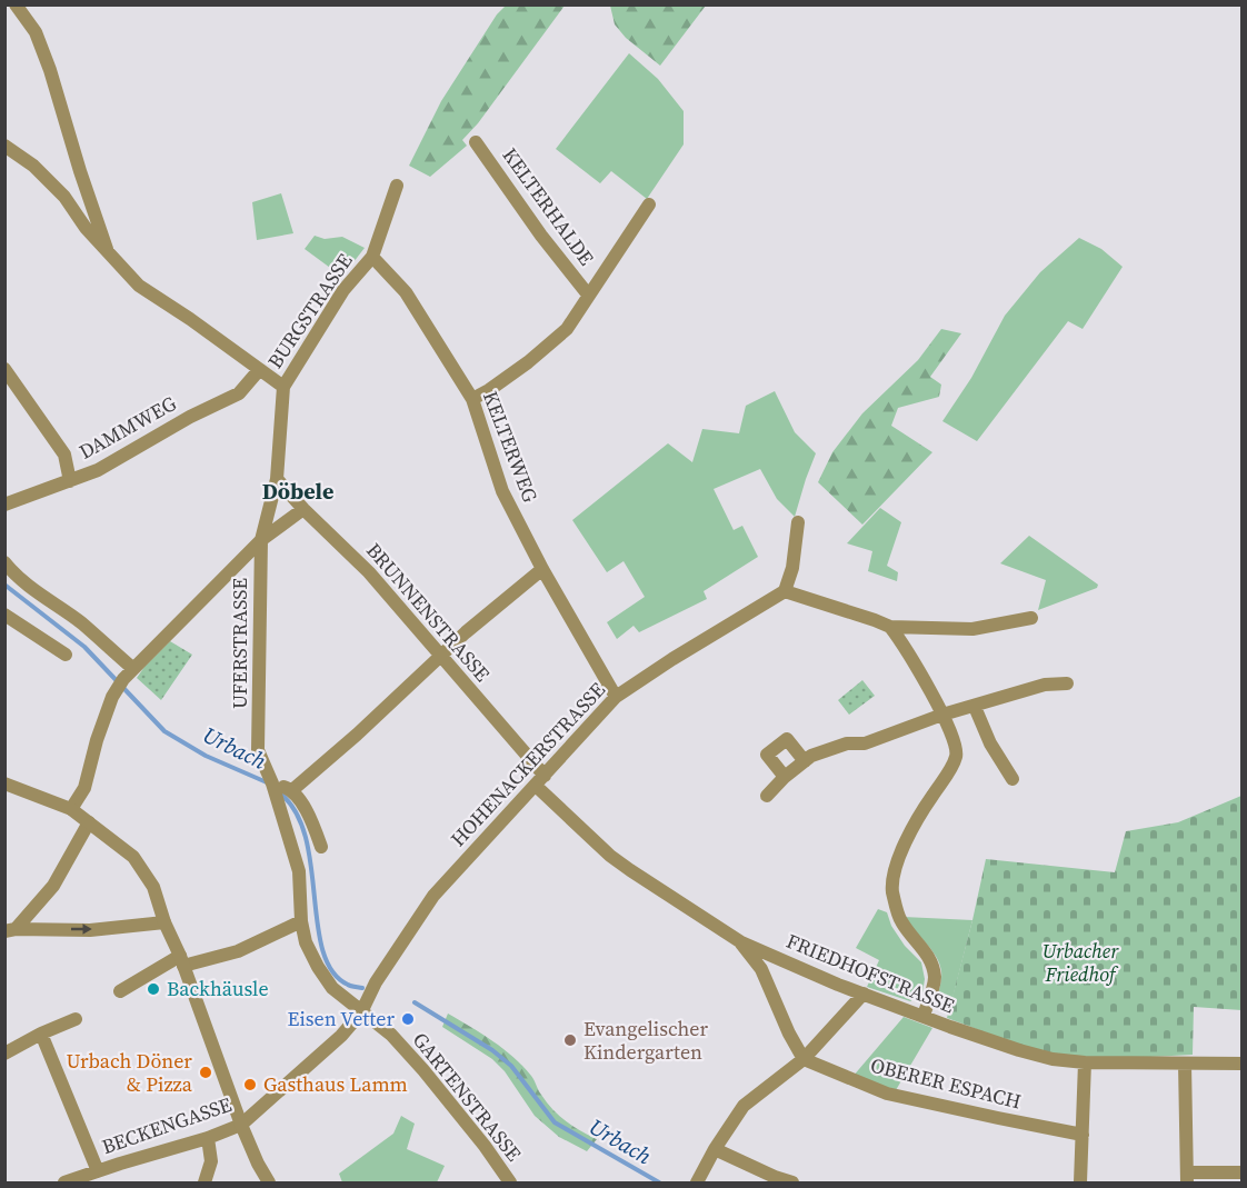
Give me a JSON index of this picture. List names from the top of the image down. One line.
{"streets":{"street":["KELTERHALDE","BURGSTRASSE","DAMMWEG","KELTERWEG","BRUNNENSTRASSE","UFERSTRASSE","HOHENACKERSTRASSE","FRIEDHOFSTRASSE","OBERER ESPACH","GARTENSTRASSE","BECKENGASSE"]},"crossings":[["KELTERHALDE","KELTERWEG"],["BURGSTRASSE","KELTERWEG"],["BURGSTRASSE","BRUNNENSTRASSE"],["BURGSTRASSE","UFERSTRASSE"],["KELTERWEG","HOHENACKERSTRASSE"],["BRUNNENSTRASSE","HOHENACKERSTRASSE"],["BRUNNENSTRASSE","FRIEDHOFSTRASSE"],["UFERSTRASSE","HOHENACKERSTRASSE"],["UFERSTRASSE","GARTENSTRASSE"],["UFERSTRASSE","BECKENGASSE"],["HOHENACKERSTRASSE","FRIEDHOFSTRASSE"],["HOHENACKERSTRASSE","GARTENSTRASSE"],["HOHENACKERSTRASSE","BECKENGASSE"],["GARTENSTRASSE","BECKENGASSE"]],"districts":["Döbele"],"water":["Urbach"],"parks":["Urbacher Friedhof"],"places":["Backhäusle","Eisen Vetter","Evangelischer Kindergarten","Urbach Döner & Pizza","Gasthaus Lamm"]}
